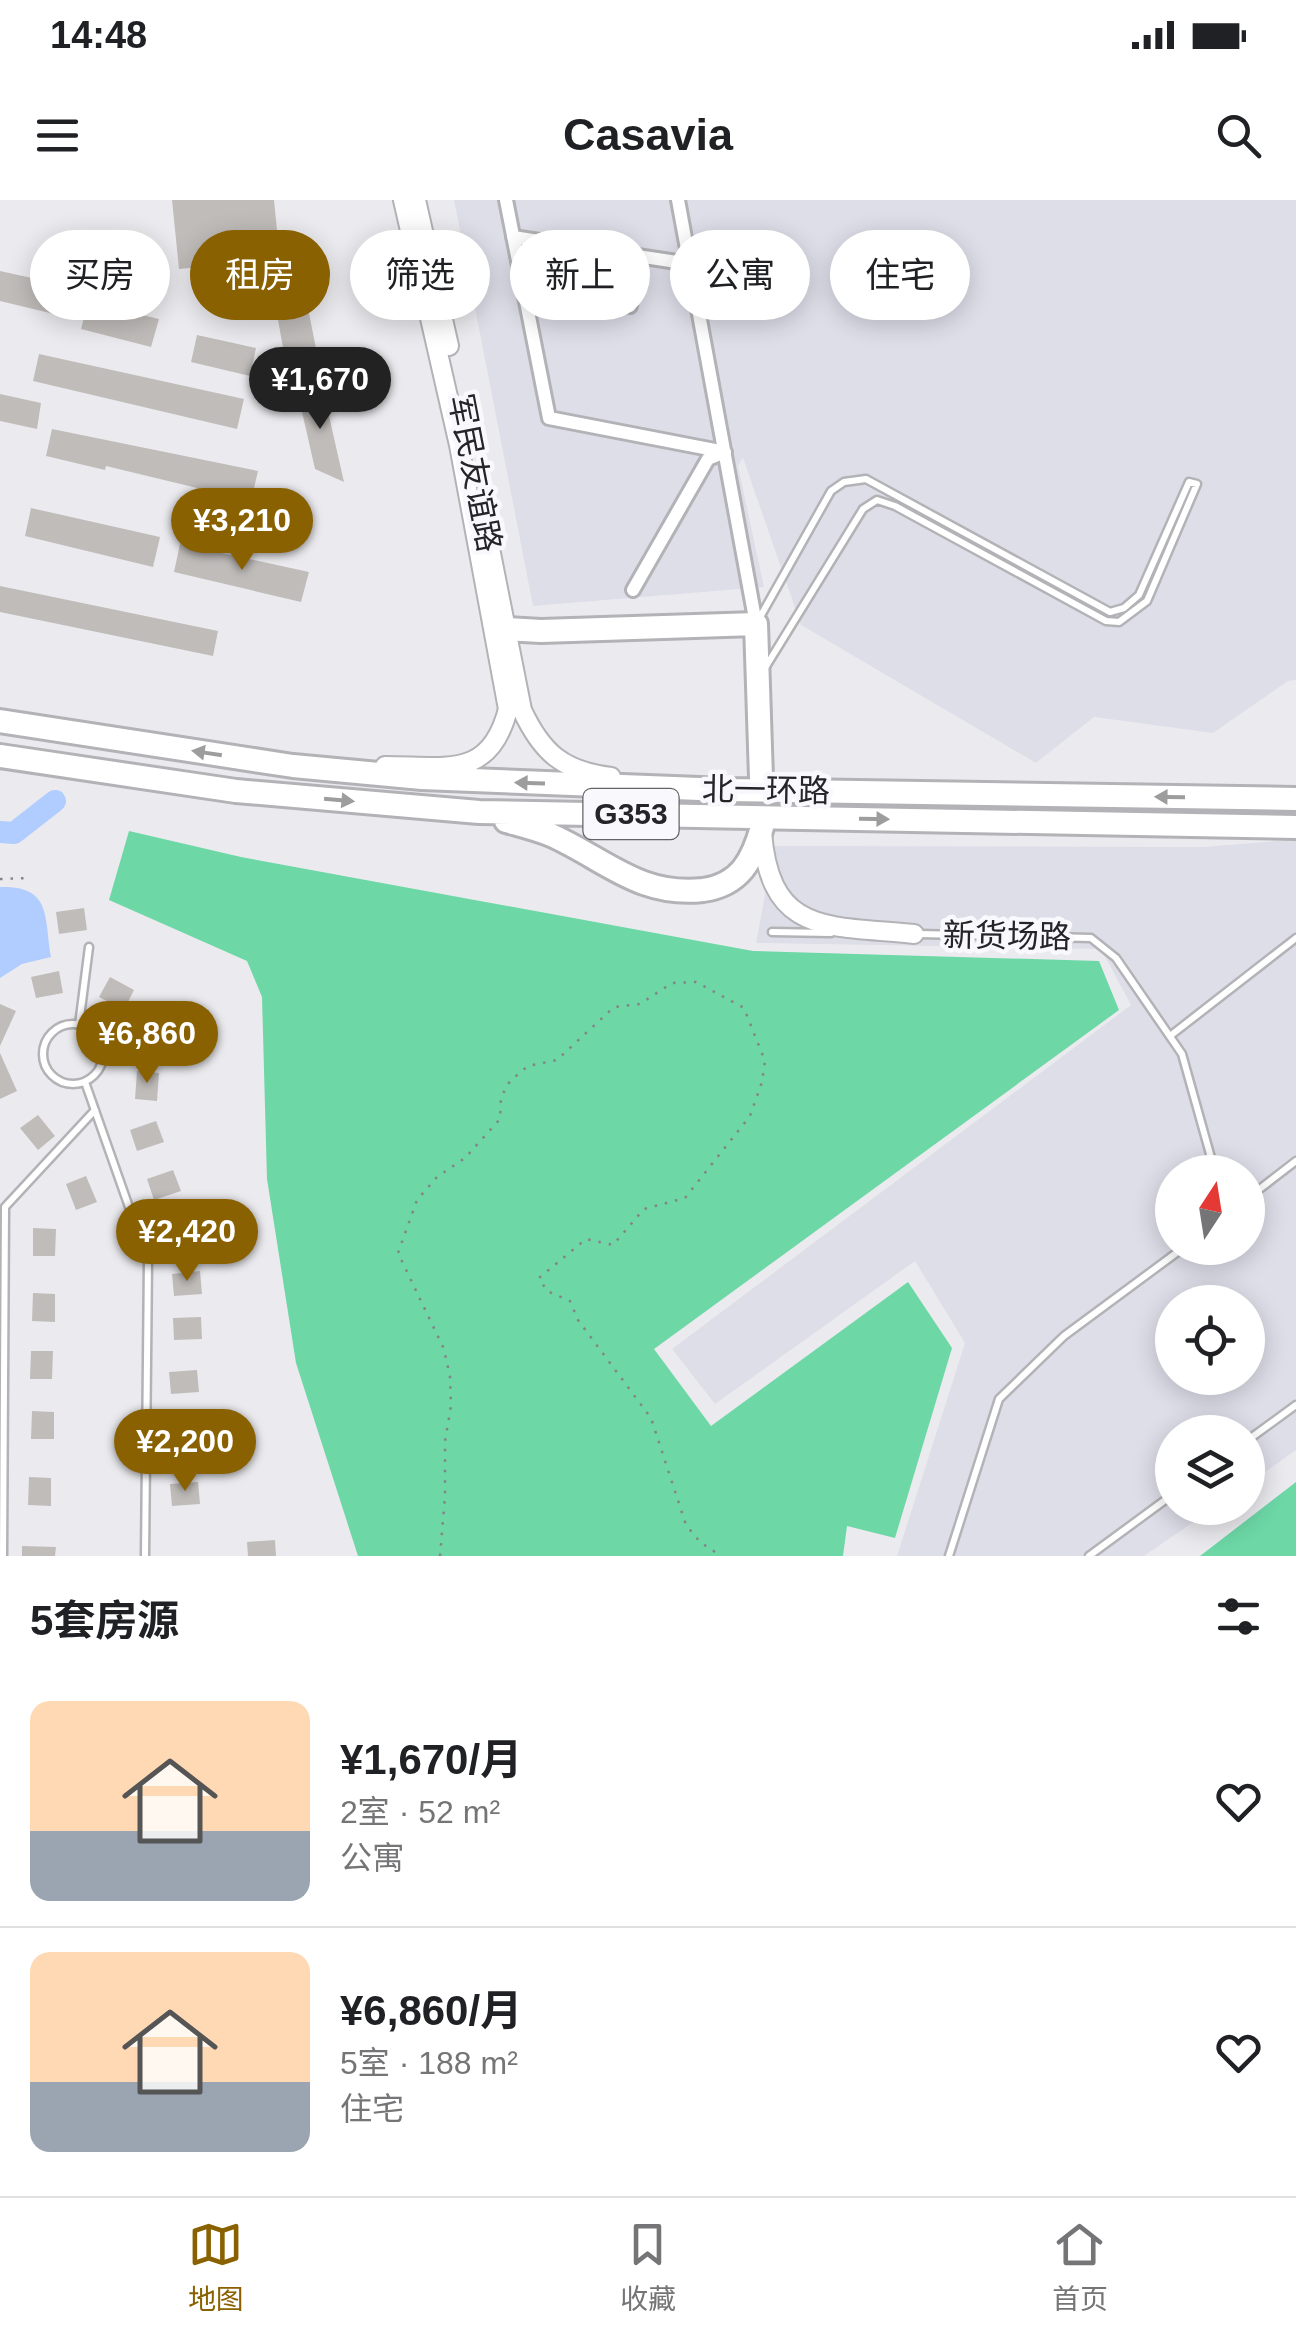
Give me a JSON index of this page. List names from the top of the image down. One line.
{"streets":{"highway":["北一环路","G353"],"street":["军民友谊路"],"lane":["新货场路"]},"north":"top","page":{"status":"14:48","header":"Casavia","chip":["买房","租房","筛选","新上","公寓","住宅"],"price":["¥1,670","¥3,210","¥6,860","¥2,420","¥2,200"],"heading":"5套房源","list":[{"name":"¥1,670/月","note":"2室 · 52 m² · 公寓"},{"name":"¥6,860/月","note":"5室 · 188 m² · 住宅"}],"tabs":["地图","收藏","首页"]}}
